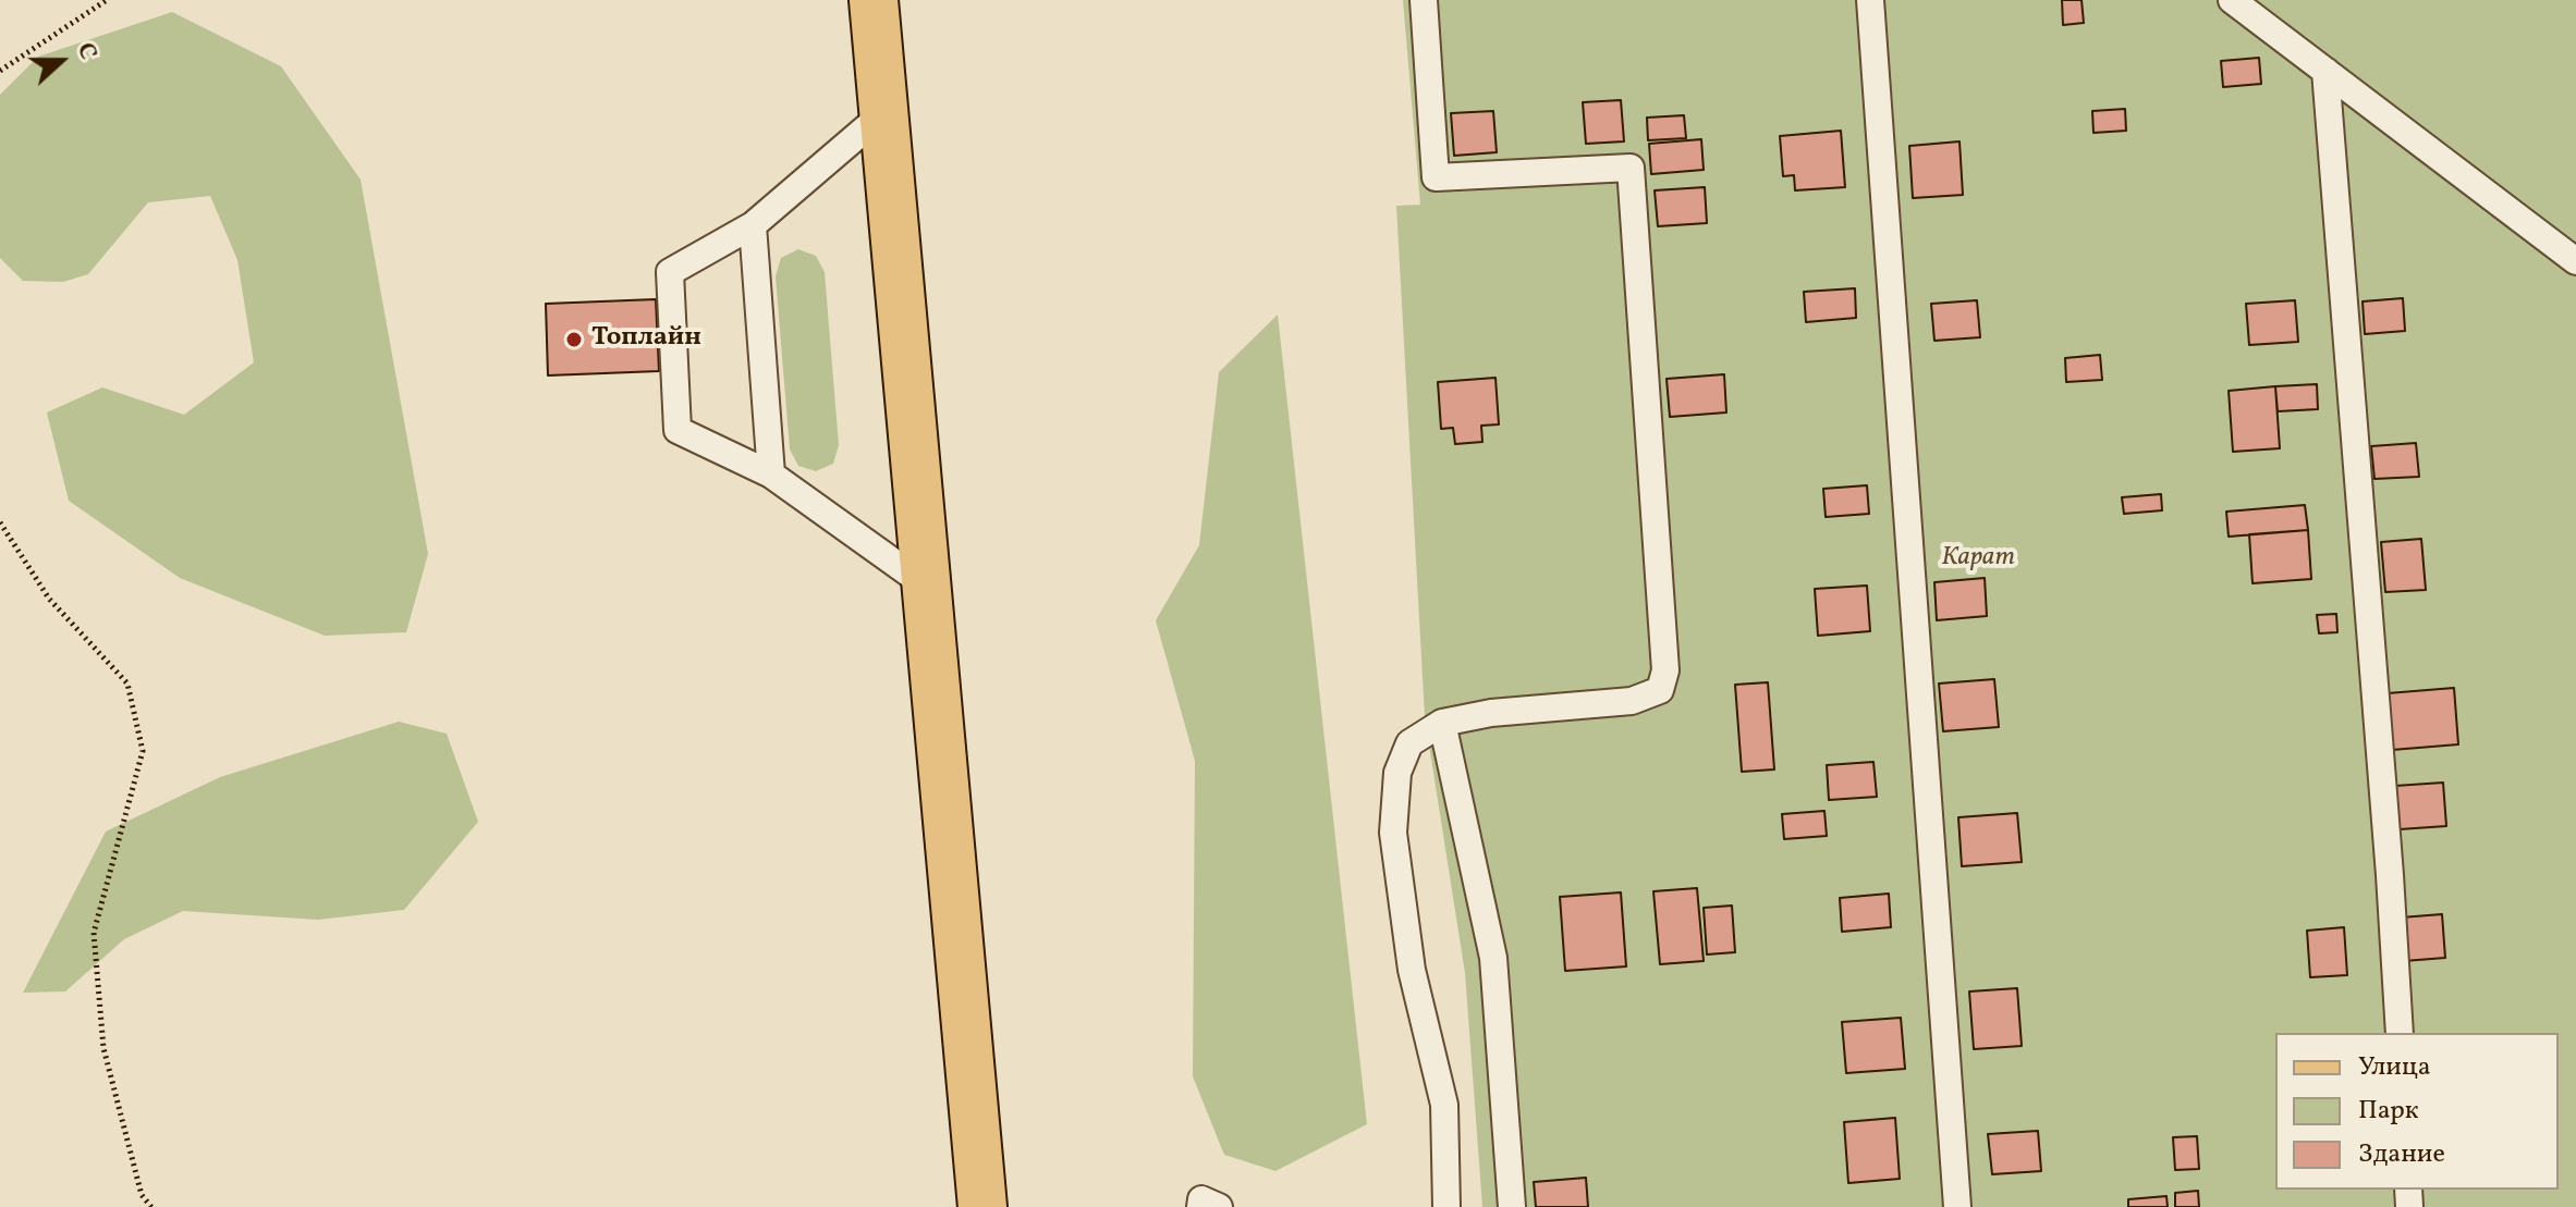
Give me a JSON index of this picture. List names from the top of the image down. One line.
{"parks":["Карат"],"places":["Топлайн"],"legend":["Улица","Парк","Здание"],"north":"right"}
